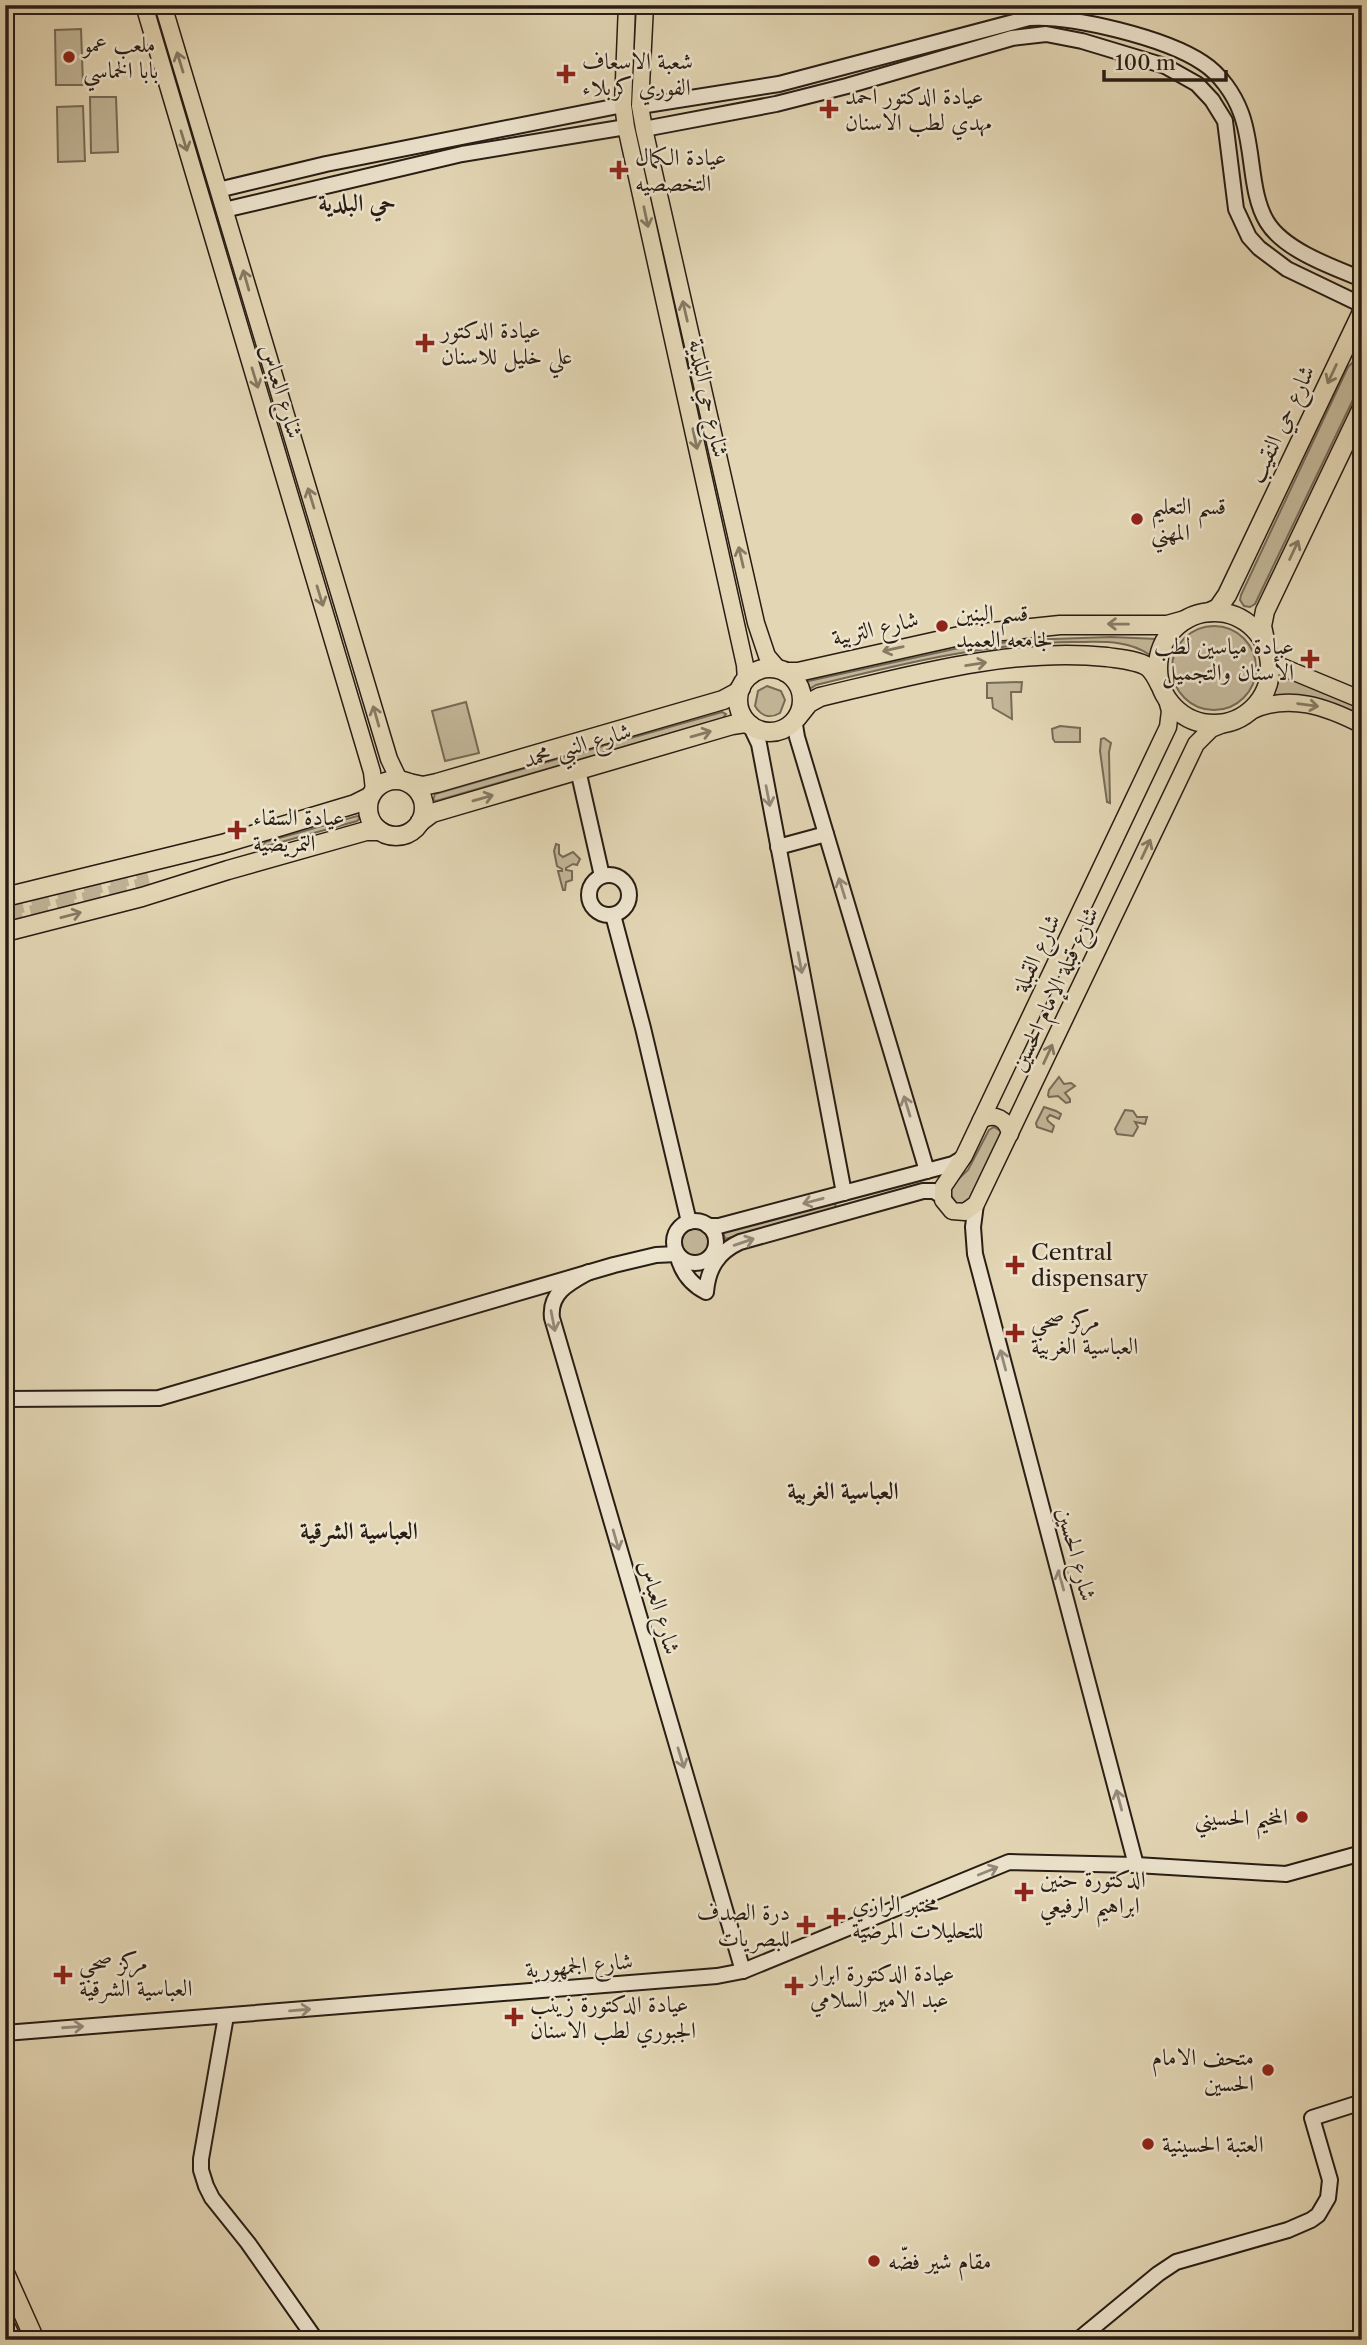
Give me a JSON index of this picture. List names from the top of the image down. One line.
{"streets":{"highway":["شارع حي النقيب","شارع التربية","شارع النبي محمد"],"main road":["شارع العباس","شارع حي البلدية","شارع القبلة","شارع قبلة الإمام الحسين","شارع الحسين","شارع الجمهورية"]},"crossings":[["شارع العباس","شارع النبي محمد"],["شارع العباس","شارع الجمهورية"],["شارع حي البلدية","شارع التربية"],["شارع حي البلدية","شارع النبي محمد"],["شارع حي النقيب","شارع التربية"],["شارع حي النقيب","شارع القبلة"],["شارع حي النقيب","شارع قبلة الإمام الحسين"],["شارع التربية","شارع النبي محمد"],["شارع التربية","شارع القبلة"],["شارع التربية","شارع قبلة الإمام الحسين"],["شارع القبلة","شارع قبلة الإمام الحسين"],["شارع قبلة الإمام الحسين","شارع الحسين"],["شارع الحسين","شارع الجمهورية"]],"one_way":["شارع قبلة الإمام الحسين","شارع الحسين","شارع الجمهورية"],"districts":["حي البلدية","العباسية الغربية","العباسية الشرقية"],"places":{"other":["ملعب عمو بابا الخماسي","قسم التعليم المهني","قسم البنين لجامعه العميد","المخيم الحسيني","متحف الامام الحسين","العتبة الحسينية","مقام شير فضّه"],"health":["شعبة الاسعاف الفوري كربلاء","عيادة الدكتور احمد مهدي لطب الاسنان","عيادة الكمال التخصصيه","عيادة الدكتور علي خليل للاسنان","عيادة مياسين لطب الأسنان والتجميل","عيادة السقاء التمريضية","Central dispensary","مركز صحي العباسية الغربية","الدكتورة حنين ابراهيم الرفيعي","مختبر الرازي للتحليلات المرضية","درة الصدف للبصريات","مركز صحي العباسية الشرقية","عيادة الدكتورة ابرار عبد الامير السلامي","عيادة الدكتورة زينب الجبوري لطب الاسنان"]},"scale_bar":"100 m"}
